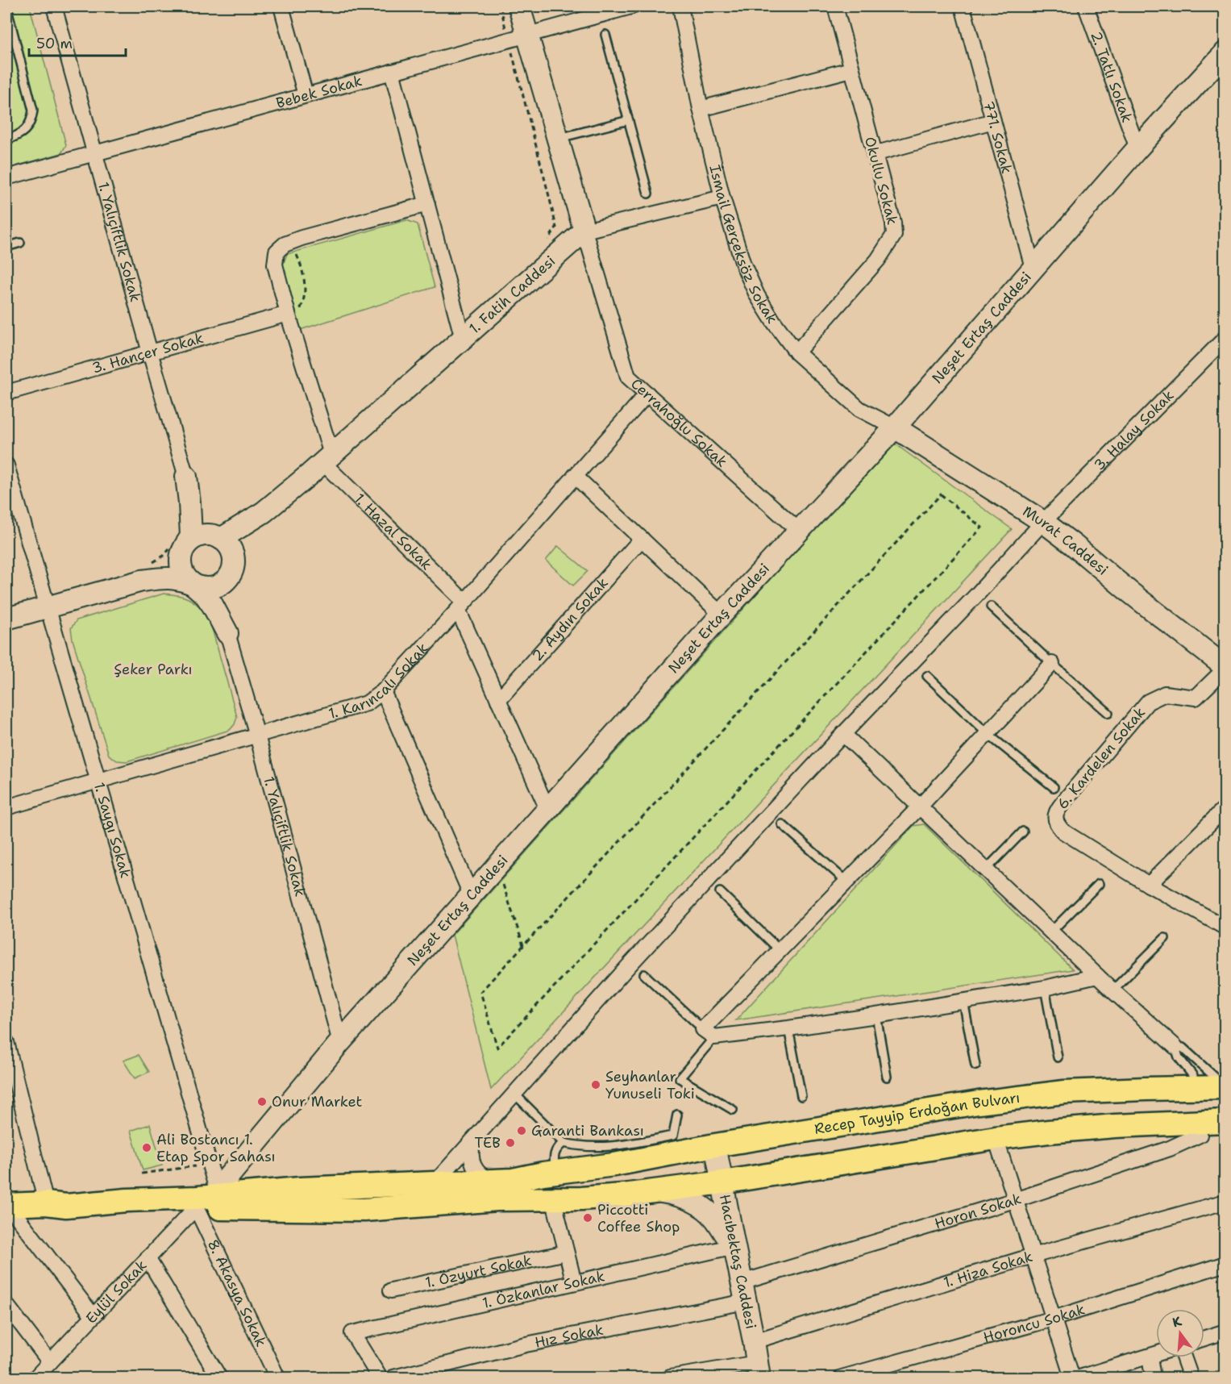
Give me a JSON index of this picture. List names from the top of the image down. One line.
{"streets":{"main road":["1. Fatih Caddesi","Neşet Ertaş Caddesi","Murat Caddesi","Recep Tayyip Erdoğan Bulvarı","Hacıbektaş Caddesi"],"street":["2. Tatlı Sokak","Bebek Sokak","771. Sokak","Okullu Sokak","1. Yalıçiftlik Sokak","İsmail Gerçeksöz Sokak","3. Hançer Sokak","Cerrahoğlu Sokak","3. Halay Sokak","1. Hazal Sokak","2. Aydın Sokak","1. Karıncalı Sokak","6. Kardelen Sokak","1. Saygı Sokak","Horon Sokak","1. Hiza Sokak","1. Özyurt Sokak","1. Özkanlar Sokak","Eylül Sokak","8. Akasya Sokak","Horoncu Sokak","Hız Sokak"]},"crossings":[["2. Tatlı Sokak","Neşet Ertaş Caddesi"],["Bebek Sokak","1. Yalıçiftlik Sokak"],["771. Sokak","Neşet Ertaş Caddesi"],["Okullu Sokak","İsmail Gerçeksöz Sokak"],["1. Yalıçiftlik Sokak","Neşet Ertaş Caddesi"],["1. Yalıçiftlik Sokak","3. Hançer Sokak"],["1. Yalıçiftlik Sokak","1. Karıncalı Sokak"],["İsmail Gerçeksöz Sokak","Neşet Ertaş Caddesi"],["İsmail Gerçeksöz Sokak","Murat Caddesi"],["1. Fatih Caddesi","Cerrahoğlu Sokak"],["1. Fatih Caddesi","1. Hazal Sokak"],["Neşet Ertaş Caddesi","Cerrahoğlu Sokak"],["Neşet Ertaş Caddesi","Murat Caddesi"],["Neşet Ertaş Caddesi","1. Saygı Sokak"],["Cerrahoğlu Sokak","1. Karıncalı Sokak"],["3. Halay Sokak","Murat Caddesi"],["1. Hazal Sokak","1. Karıncalı Sokak"],["Murat Caddesi","6. Kardelen Sokak"],["1. Karıncalı Sokak","1. Saygı Sokak"],["Recep Tayyip Erdoğan Bulvarı","Hacıbektaş Caddesi"],["Horon Sokak","Hacıbektaş Caddesi"],["Hacıbektaş Caddesi","1. Hiza Sokak"],["Hacıbektaş Caddesi","1. Özkanlar Sokak"],["Hacıbektaş Caddesi","Hız Sokak"],["Eylül Sokak","8. Akasya Sokak"]],"parks":["Şeker Parkı"],"places":["Seyhanlar Yunuseli Toki","Onur Market","Garanti Bankası","TEB","Ali Bostancı 1. Etap Spor Sahası","Piccotti Coffee Shop"],"scale_bar":"50 m","north":"top"}
